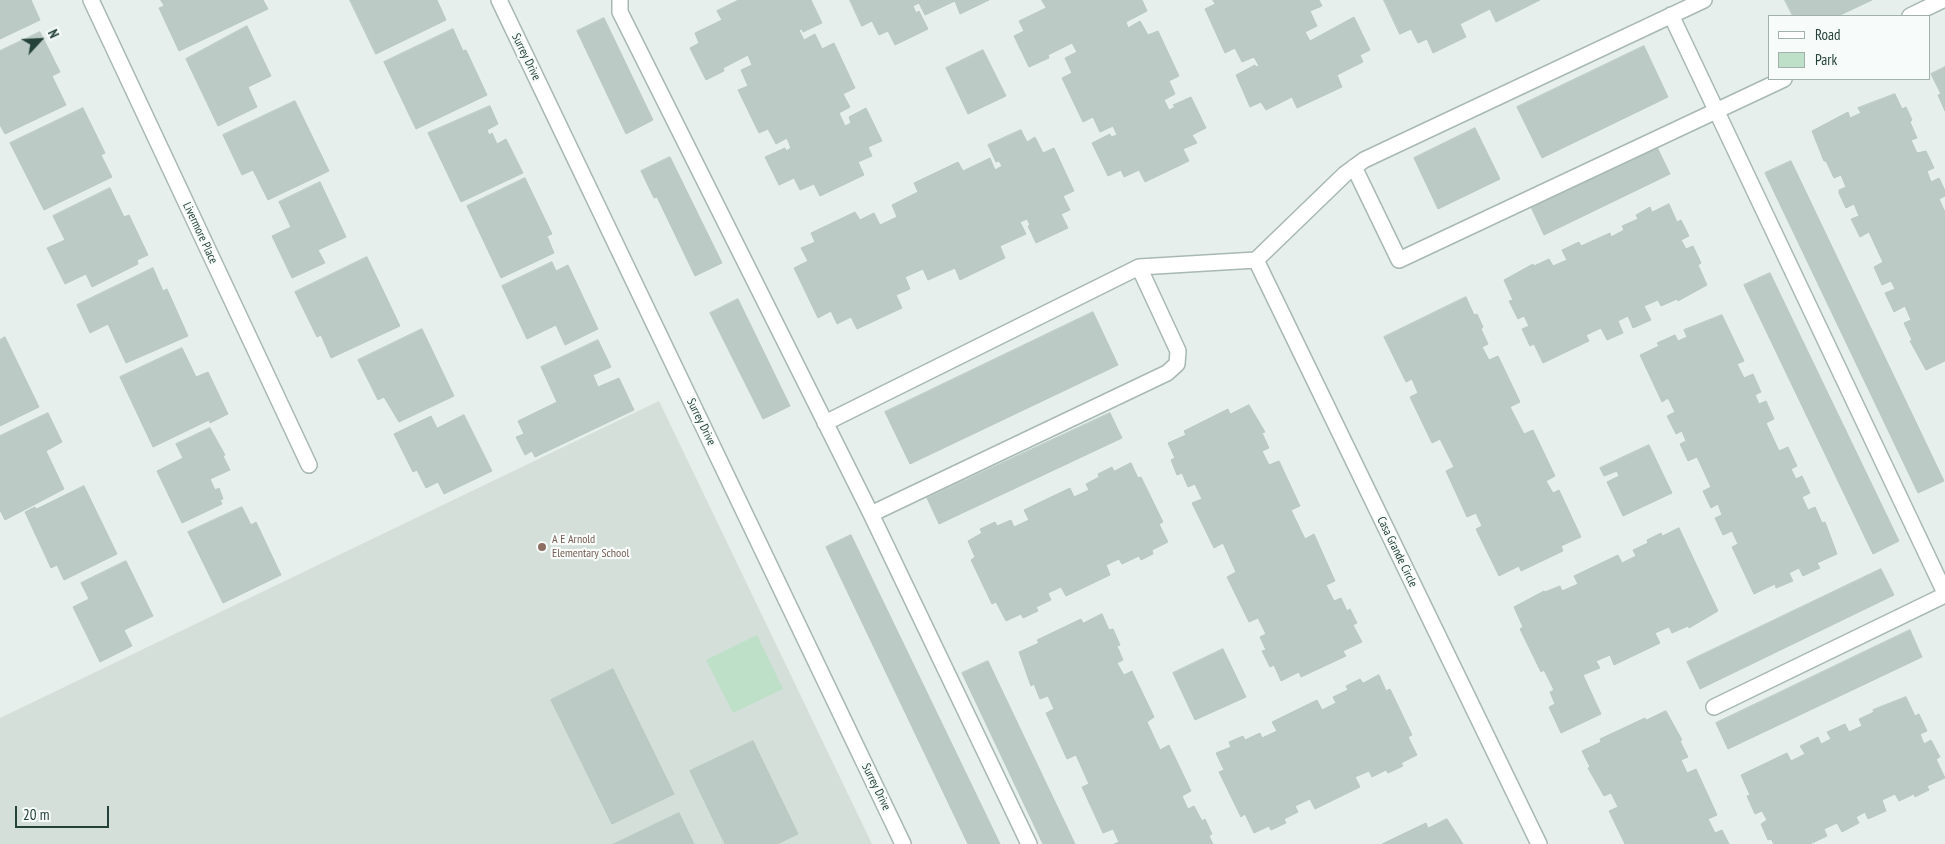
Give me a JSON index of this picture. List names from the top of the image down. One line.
{"streets":{"street":["Surrey Drive","Livermore Place","Casa Grande Circle"]},"places":["A E Arnold Elementary School"],"legend":["Road","Park"],"scale_bar":"20 m","north":"top right"}
